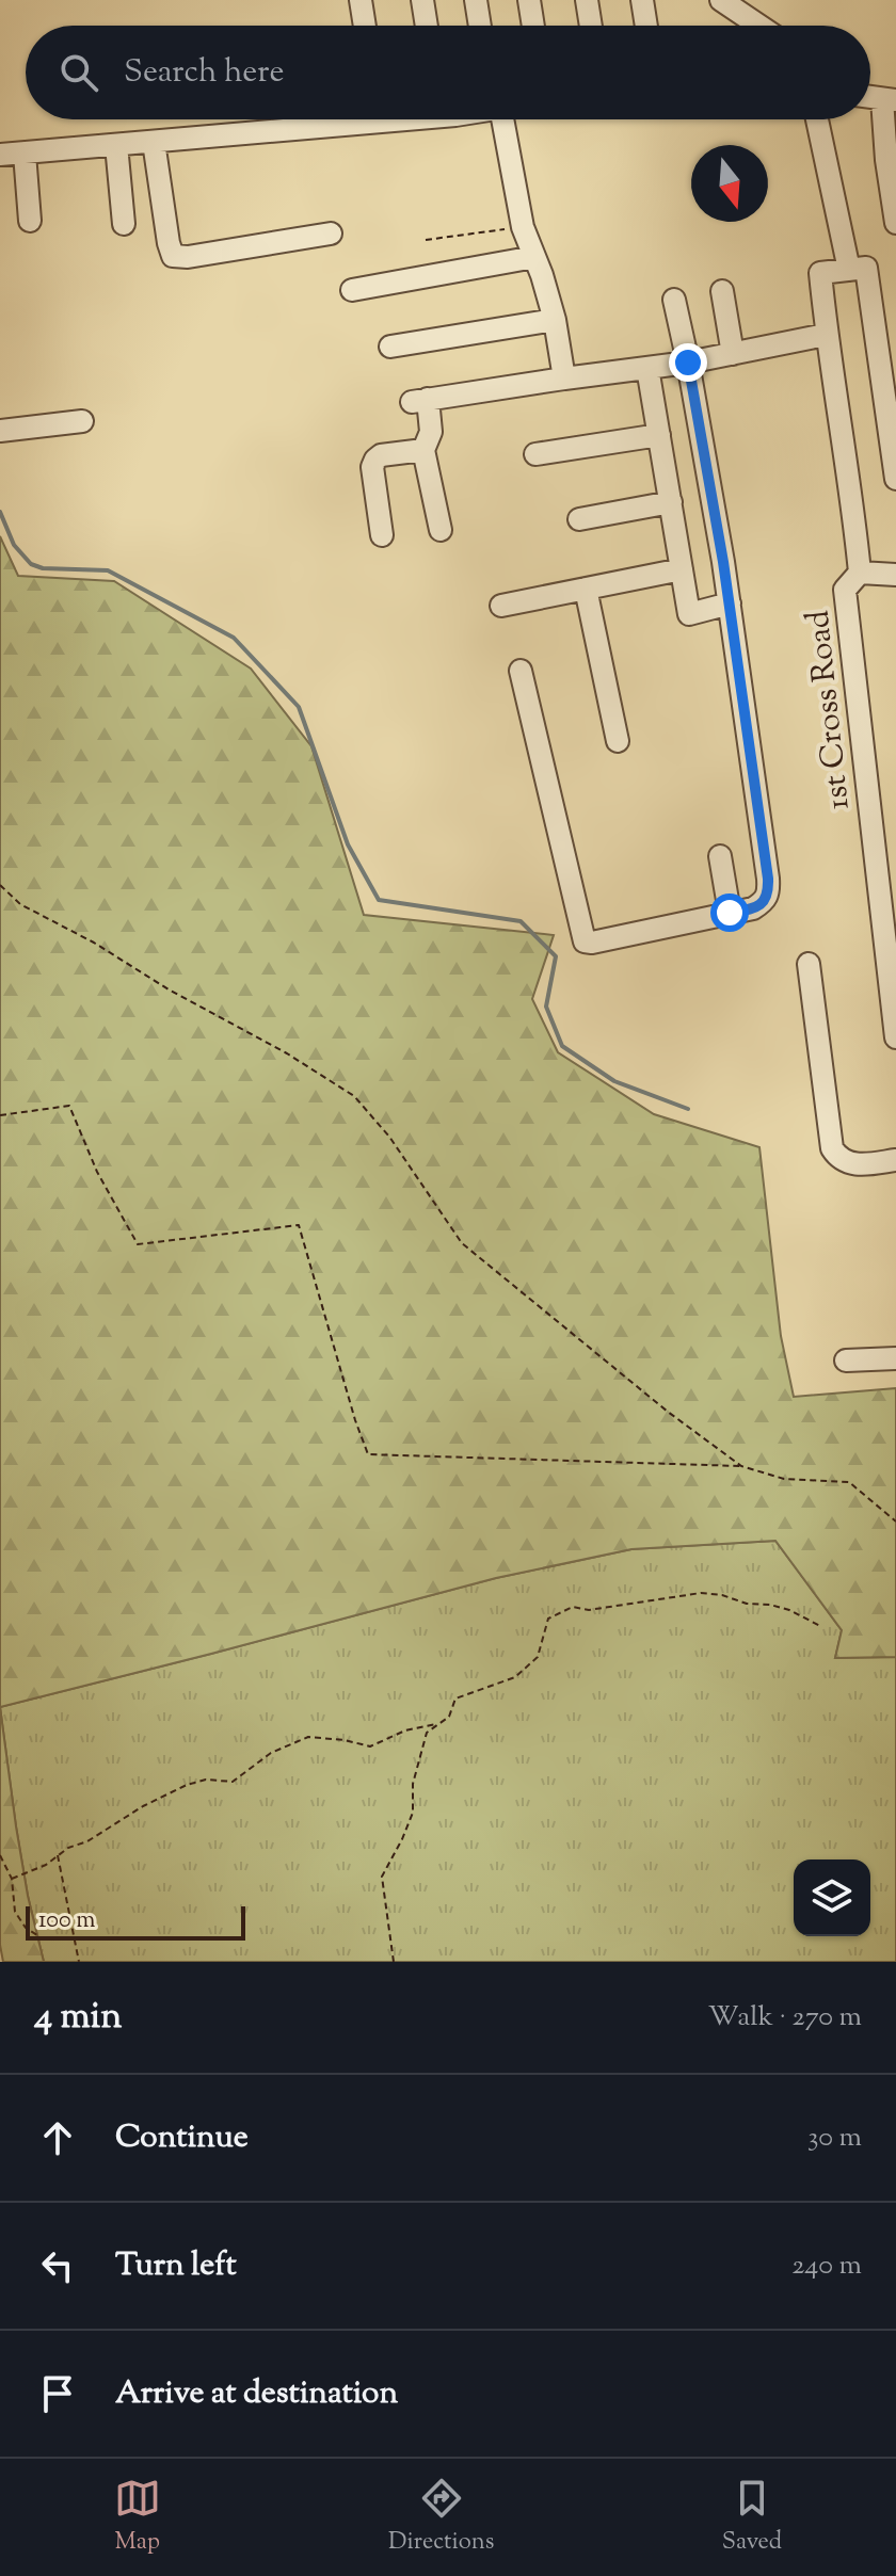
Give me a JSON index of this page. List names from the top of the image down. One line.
{"streets":{"street":["1st Cross Road"]},"scale_bar":"100 m","north":"bottom","page":{"search":"Search here","scale":"100 m","heading":["4 min","Walk · 270 m"],"list":[["Continue","30 m"],["Turn left","240 m"],"Arrive at destination"],"nav":["Map","Directions","Saved"]}}
